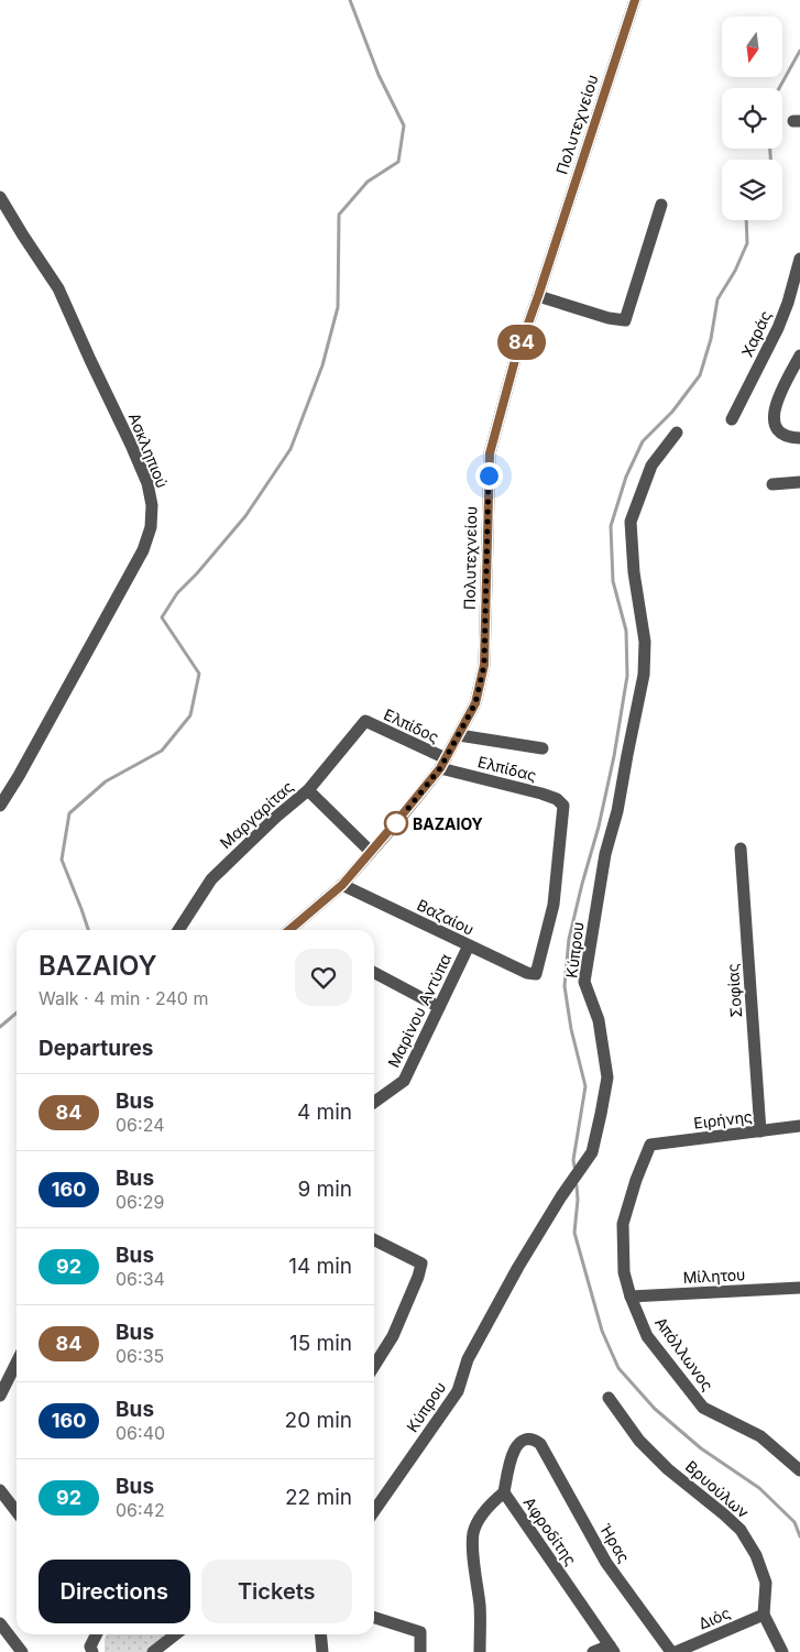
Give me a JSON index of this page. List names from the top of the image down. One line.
{"streets":{"street":["Πολυτεχνείου","Χαράς","Ασκληπιού","Ελπίδος","Ελπίδας","Μαργαρίτας","Βαζαίου","Κύπρου","Σοφίας","Μαρίνου Αντύπα","Ειρήνης","Μίλητου","Απόλλωνος","Βρυούλων","Αφροδίτης","Ήρας","Διός"]},"crossings":[["Πολυτεχνείου","Ελπίδος"],["Πολυτεχνείου","Ελπίδας"],["Πολυτεχνείου","Βαζαίου"],["Ελπίδος","Ελπίδας"],["Ελπίδος","Μαργαρίτας"],["Ελπίδας","Βαζαίου"],["Βαζαίου","Μαρίνου Αντύπα"],["Σοφίας","Ειρήνης"],["Ειρήνης","Απόλλωνος"],["Μίλητου","Απόλλωνος"],["Βρυούλων","Διός"],["Αφροδίτης","Ήρας"]],"places":["ΒΑΖΑΙΟΥ"],"lines":["bus line 84"],"north":"bottom","page":{"on_map":"84","heading":[["ΒΑΖΑΙΟΥ","Walk · 4 min · 240 m"],"Departures"],"list":[{"mark":"84","name":"Bus","note":"06:24","value":"4 min"},{"mark":"160","name":"Bus","note":"06:29","value":"9 min"},{"mark":"92","name":"Bus","note":"06:34","value":"14 min"},{"mark":"84","name":"Bus","note":"06:35","value":"15 min"},{"mark":"160","name":"Bus","note":"06:40","value":"20 min"},{"mark":"92","name":"Bus","note":"06:42","value":"22 min"}],"buttons":["Directions","Tickets"]}}
